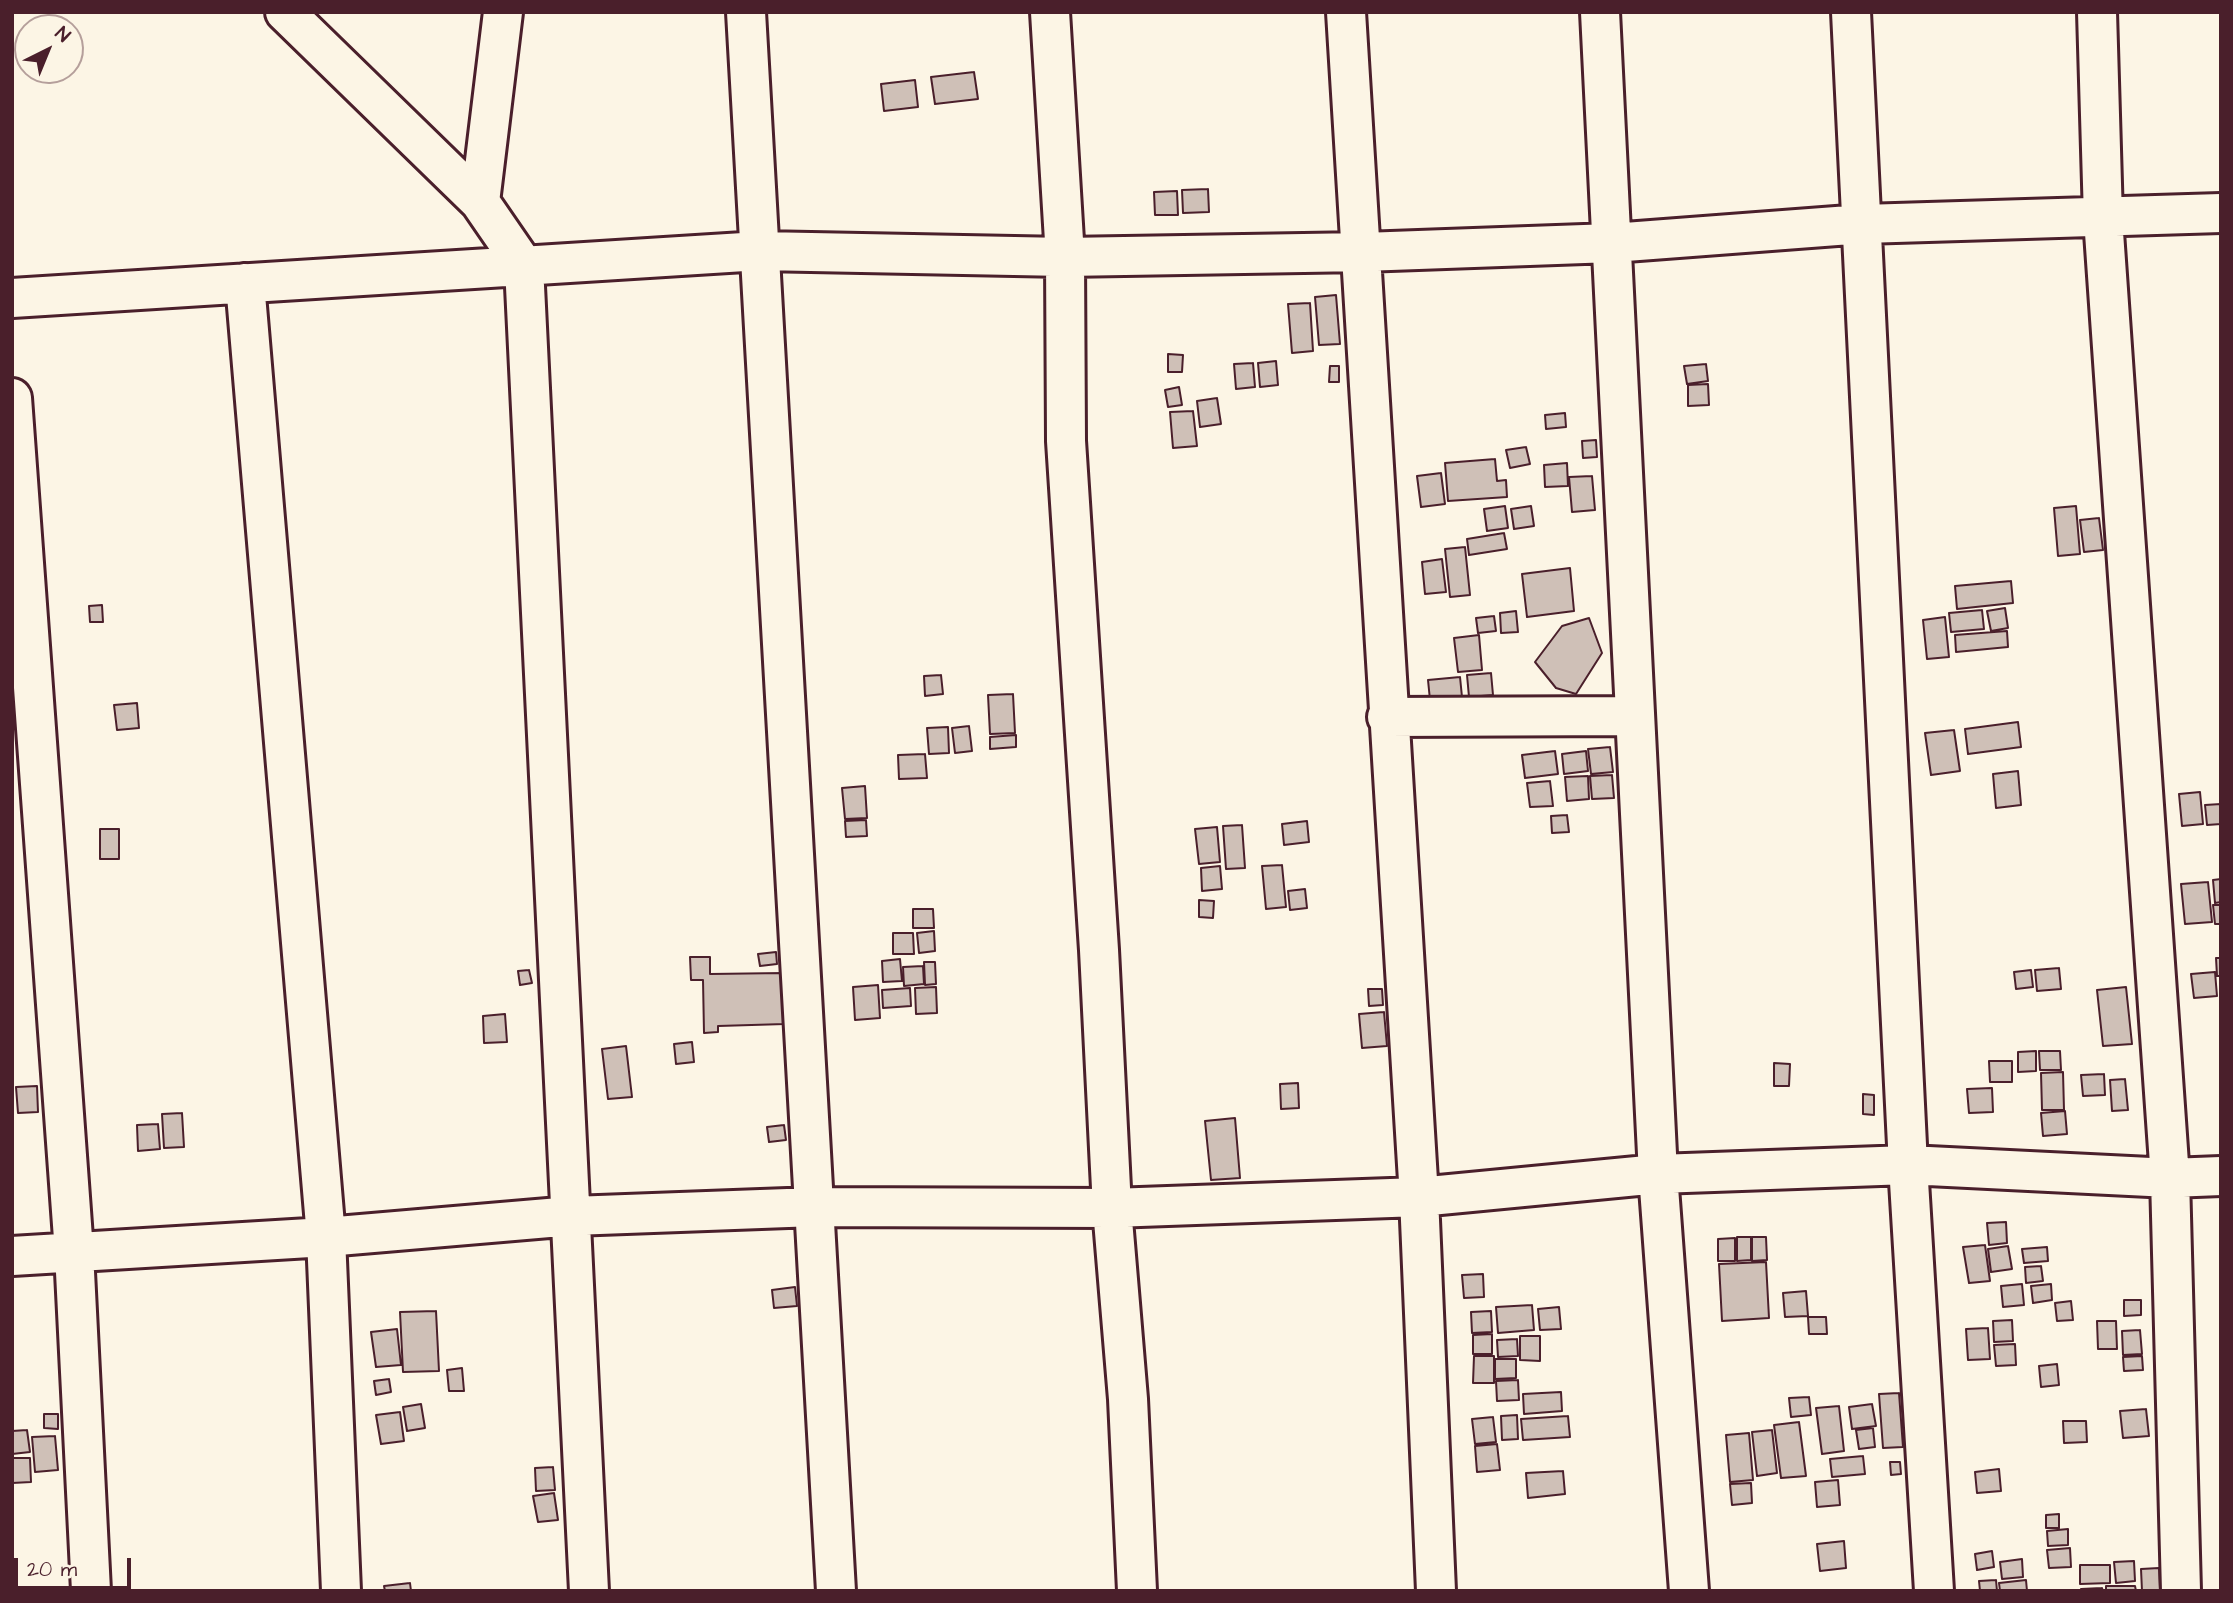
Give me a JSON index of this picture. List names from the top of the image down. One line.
{"scale_bar":"20 m","north":"top right"}
